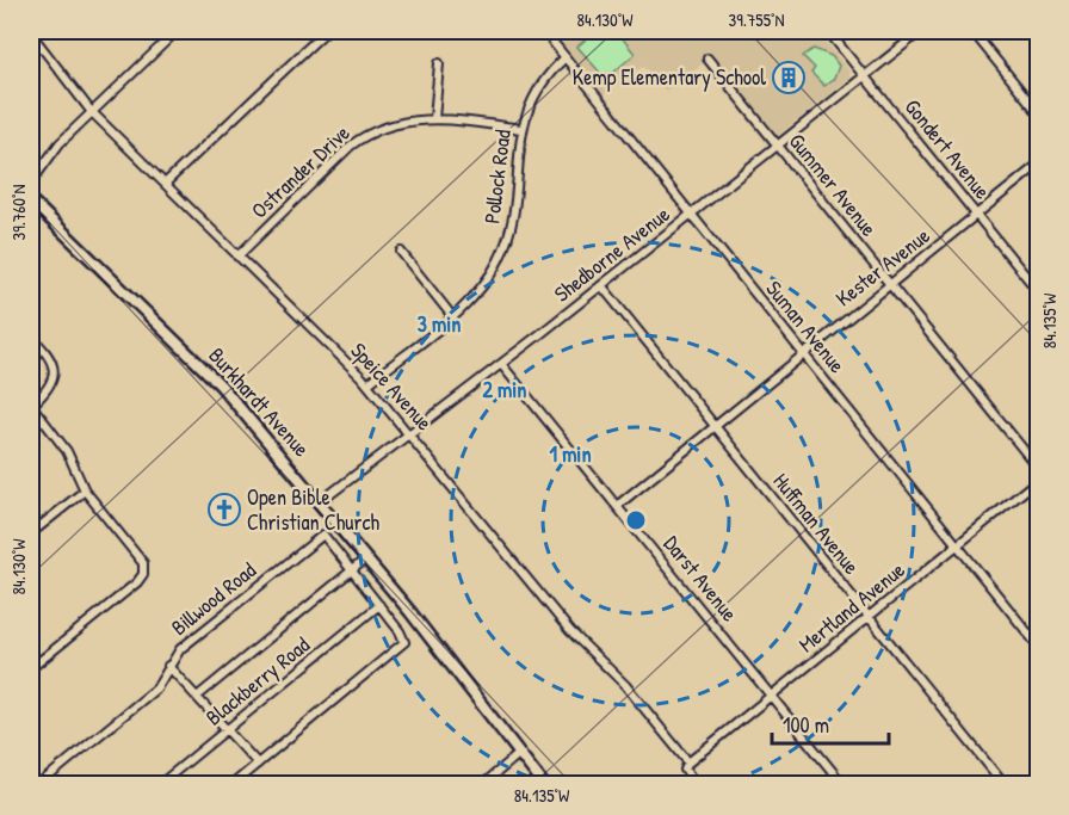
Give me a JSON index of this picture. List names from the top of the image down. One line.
{"streets":{"street":["Gondert Avenue","Ostrander Drive","Pollock Road","Gummer Avenue","Shedborne Avenue","Kester Avenue","Suman Avenue","Speice Avenue","Burkhardt Avenue","Huffman Avenue","Darst Avenue","Billwood Road","Mertland Avenue","Blackberry Road"]},"crossings":[["Gondert Avenue","Shedborne Avenue"],["Gondert Avenue","Kester Avenue"],["Ostrander Drive","Pollock Road"],["Ostrander Drive","Speice Avenue"],["Pollock Road","Suman Avenue"],["Pollock Road","Speice Avenue"],["Gummer Avenue","Shedborne Avenue"],["Gummer Avenue","Kester Avenue"],["Shedborne Avenue","Suman Avenue"],["Shedborne Avenue","Speice Avenue"],["Shedborne Avenue","Burkhardt Avenue"],["Shedborne Avenue","Huffman Avenue"],["Shedborne Avenue","Darst Avenue"],["Kester Avenue","Suman Avenue"],["Kester Avenue","Huffman Avenue"],["Kester Avenue","Darst Avenue"],["Suman Avenue","Mertland Avenue"],["Speice Avenue","Mertland Avenue"],["Huffman Avenue","Mertland Avenue"],["Darst Avenue","Mertland Avenue"]],"places":{"building":["Kemp Elementary School"],"church":["Open Bible Christian Church"]},"scale_bar":"100 m","coordinates":["84.130°W","39.755°N","39.760°N","84.135°W"],"rings":["3 min","2 min","1 min"]}
